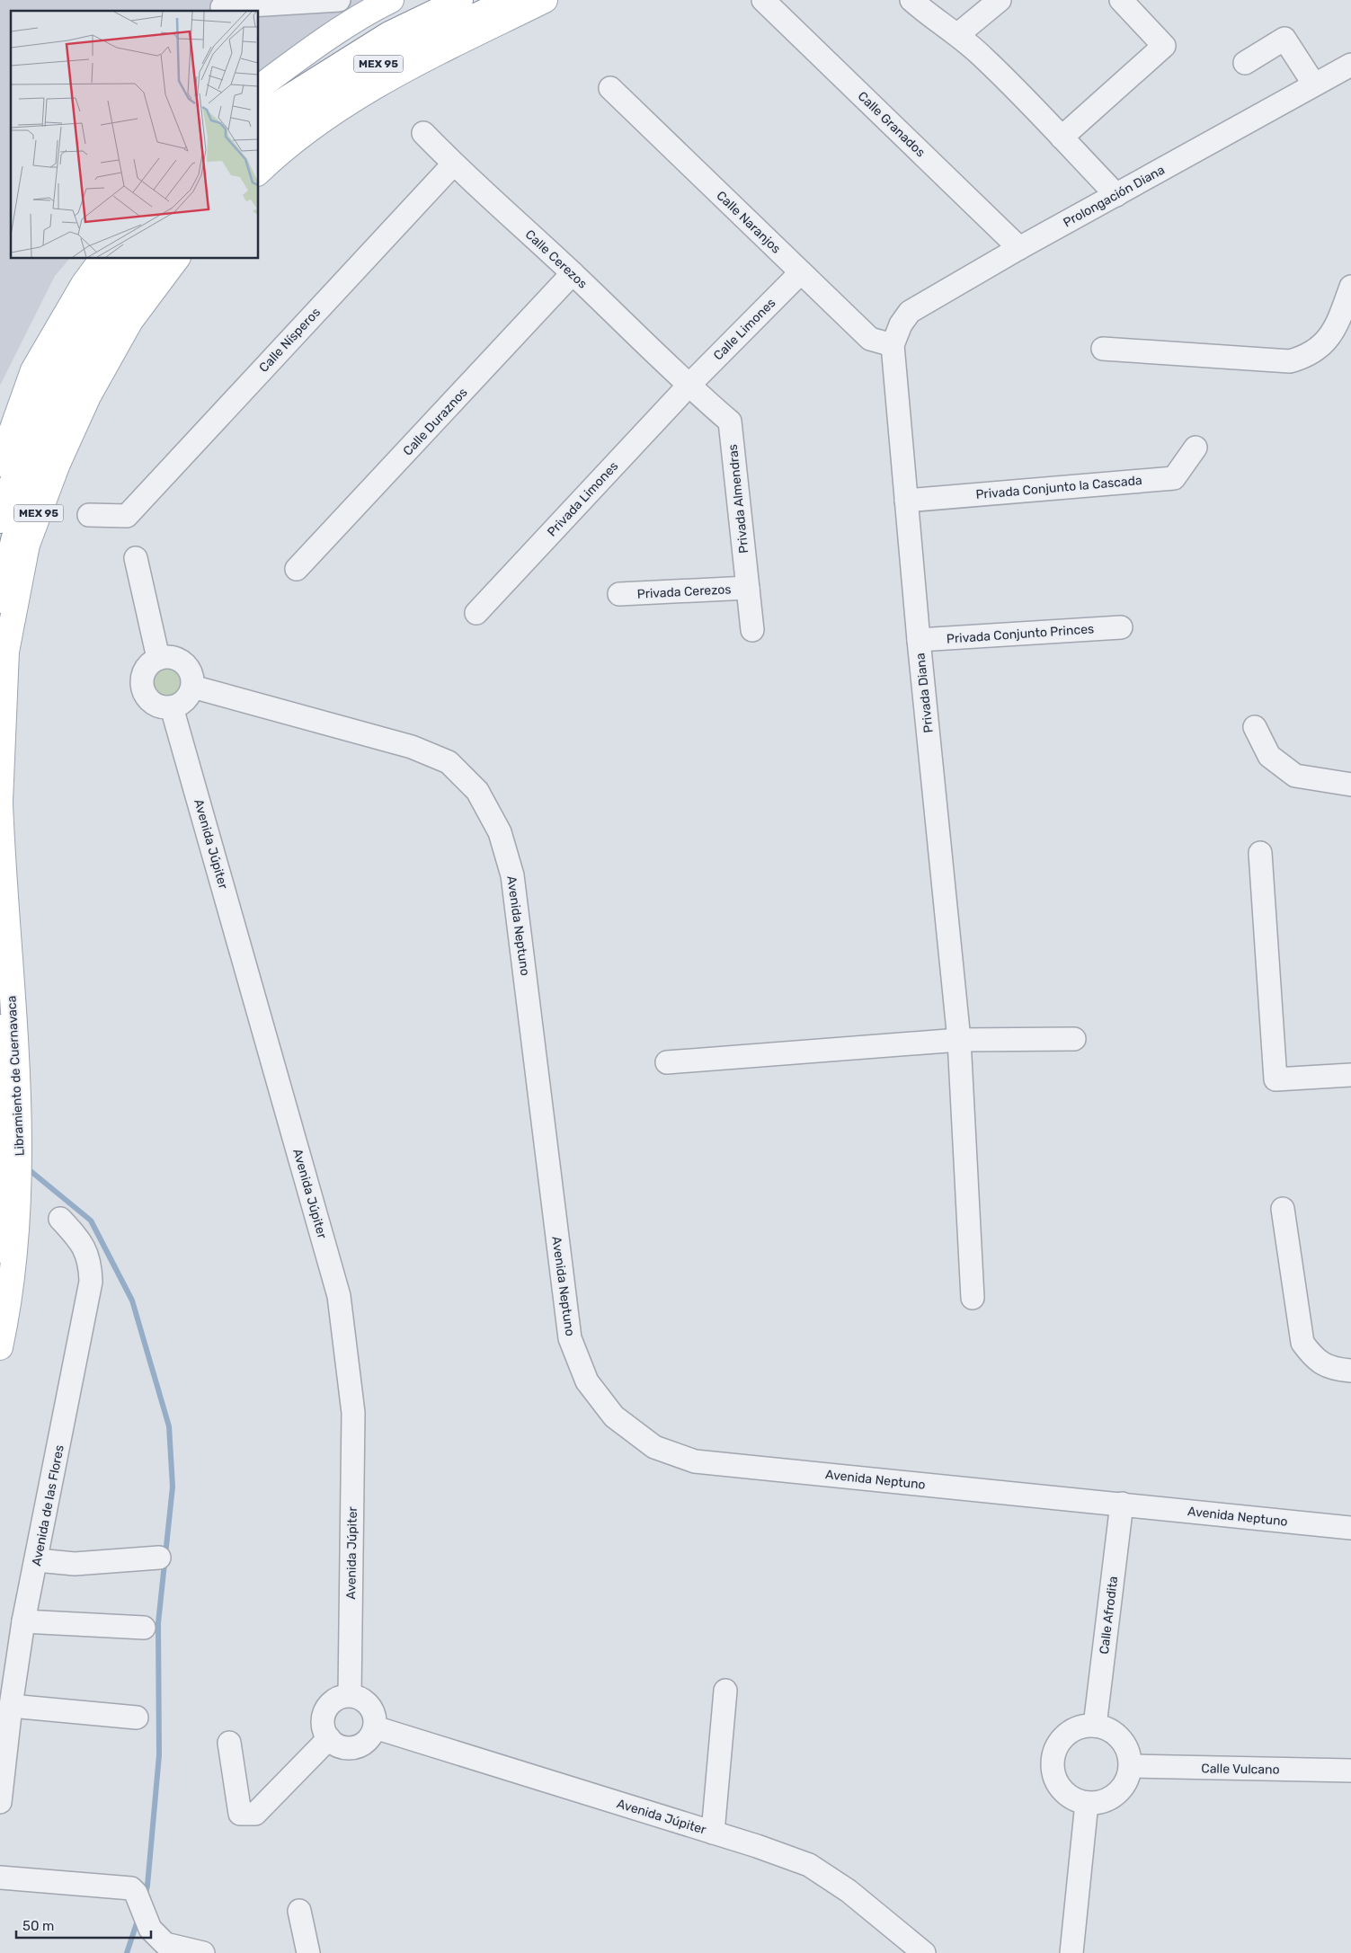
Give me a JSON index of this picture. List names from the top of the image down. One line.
{"streets":{"main road":["MEX 95","Libramiento de Cuernavaca"],"street":["Calle Granados","Prolongación Diana","Calle Naranjos","Calle Cerezos","Calle Limones","Calle Nísperos","Calle Duraznos","Privada Conjunto la Cascada","Privada Limones","Privada Almendras","Privada Cerezos","Privada Conjunto Princes","Privada Diana","Avenida Júpiter","Avenida Neptuno","Avenida de las Flores","Calle Afrodita","Calle Vulcano"]},"crossings":[["MEX 95","Libramiento de Cuernavaca"],["Calle Granados","Prolongación Diana"],["Prolongación Diana","Calle Naranjos"],["Prolongación Diana","Privada Diana"],["Calle Naranjos","Calle Limones"],["Calle Naranjos","Privada Diana"],["Calle Cerezos","Calle Limones"],["Calle Cerezos","Calle Nísperos"],["Calle Cerezos","Calle Duraznos"],["Calle Cerezos","Privada Limones"],["Calle Cerezos","Privada Almendras"],["Calle Limones","Privada Limones"],["Calle Limones","Privada Almendras"],["Privada Conjunto la Cascada","Privada Diana"],["Privada Limones","Privada Almendras"],["Privada Almendras","Privada Cerezos"],["Privada Conjunto Princes","Privada Diana"],["Avenida Júpiter","Avenida Neptuno"],["Avenida Neptuno","Calle Afrodita"],["Calle Afrodita","Calle Vulcano"]],"scale_bar":"50 m"}
